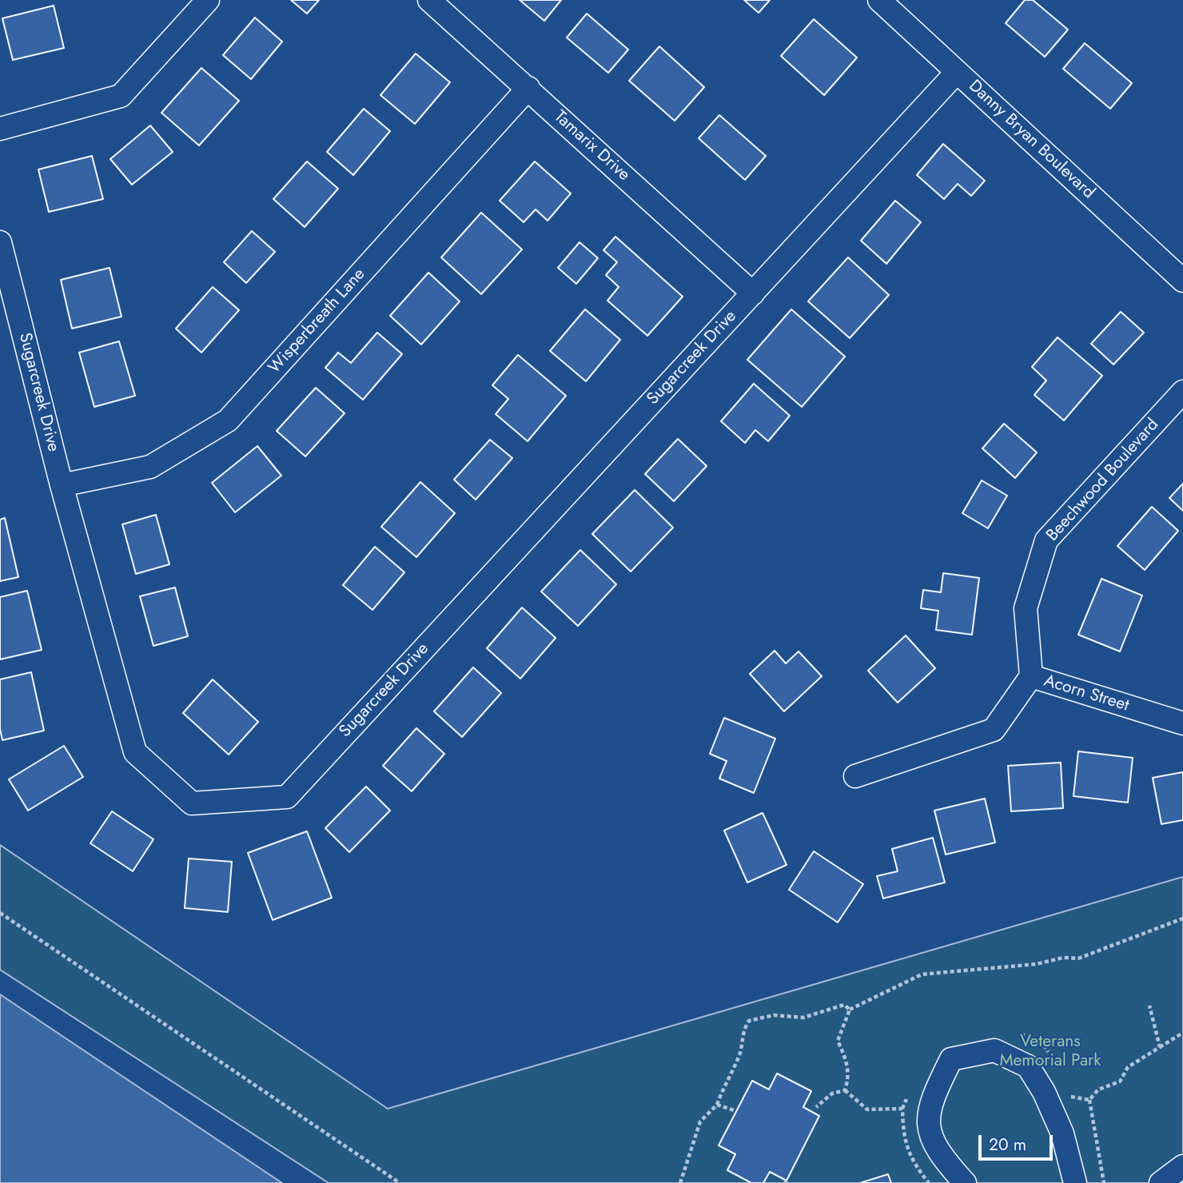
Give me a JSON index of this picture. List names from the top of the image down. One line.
{"streets":{"street":["Danny Bryan Boulevard","Tamarix Drive","Wisperbreath Lane","Sugarcreek Drive","Beechwood Boulevard","Acorn Street"]},"crossings":[["Danny Bryan Boulevard","Sugarcreek Drive"],["Tamarix Drive","Wisperbreath Lane"],["Tamarix Drive","Sugarcreek Drive"],["Wisperbreath Lane","Sugarcreek Drive"],["Beechwood Boulevard","Acorn Street"]],"parks":["Veterans Memorial Park"],"scale_bar":"20 m"}
